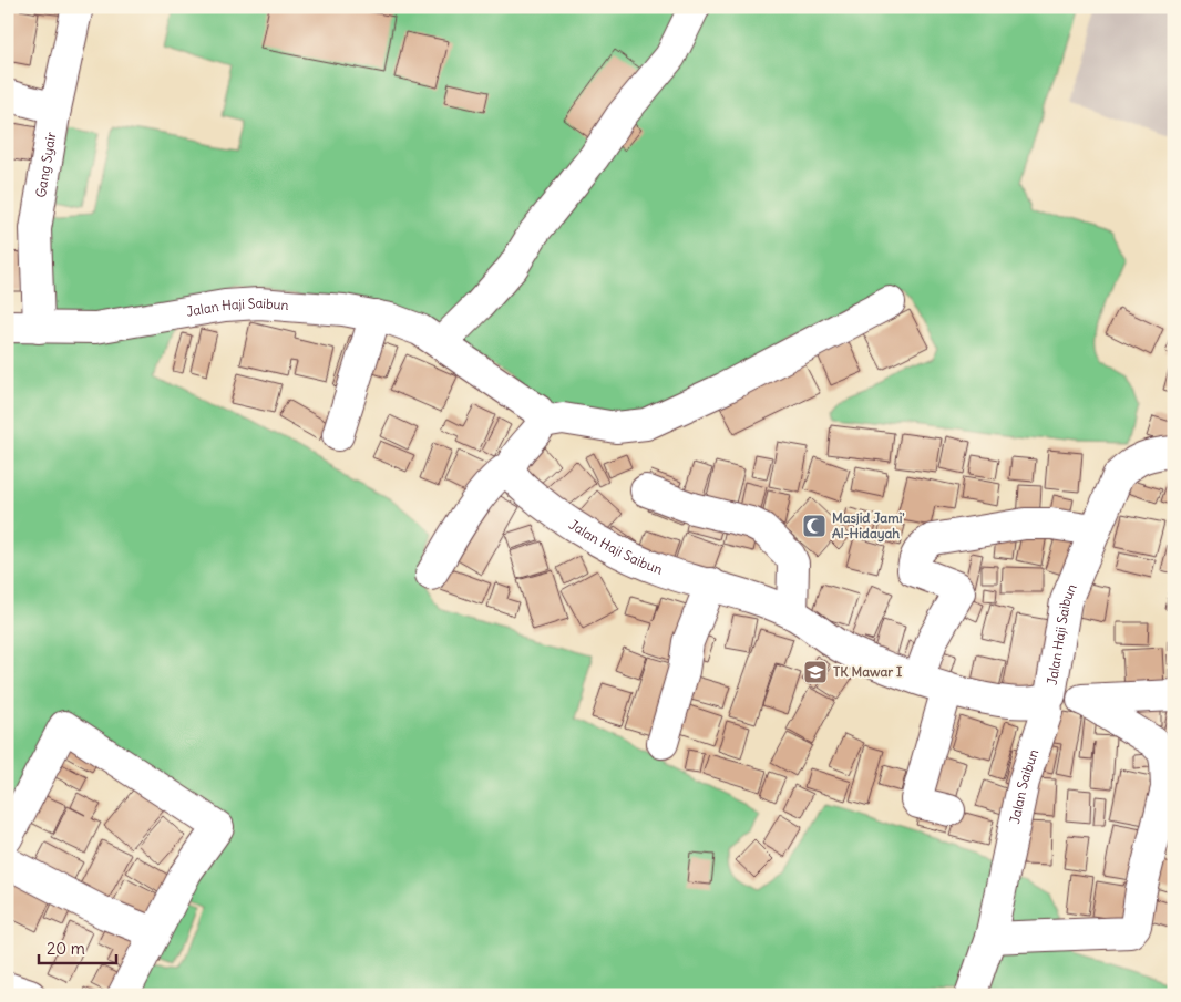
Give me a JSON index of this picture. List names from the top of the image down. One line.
{"streets":{"street":["Gang Syair","Jalan Haji Saibun","Jalan Saibun"]},"crossings":[["Gang Syair","Jalan Haji Saibun"],["Jalan Haji Saibun","Jalan Saibun"]],"places":{"mosque":["Masjid Jami' Al-Hidayah"],"school or university":["TK Mawar I"]},"scale_bar":"20 m"}
